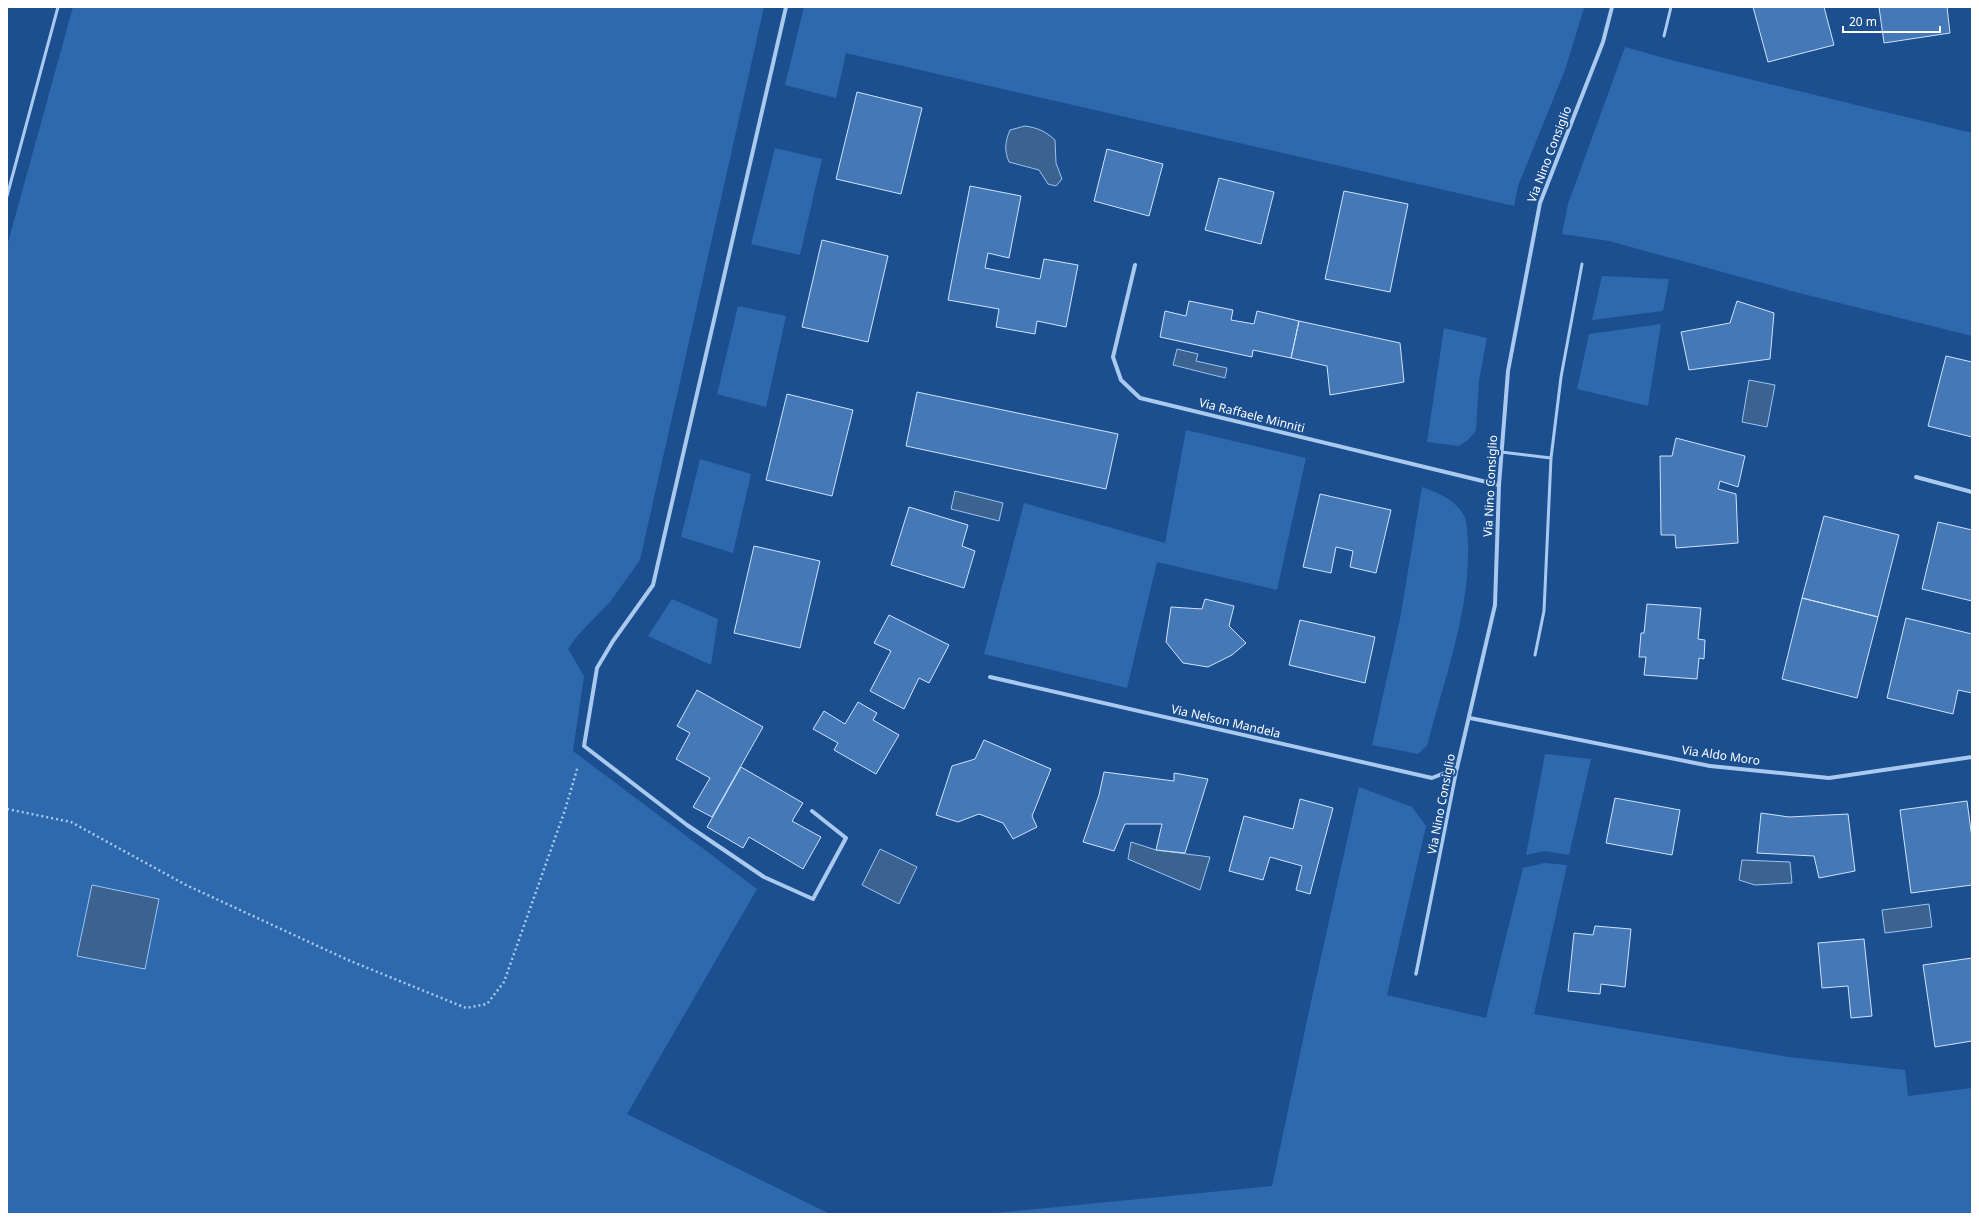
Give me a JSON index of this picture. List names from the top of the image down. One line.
{"streets":{"street":["Via Nino Consiglio","Via Raffaele Minniti","Via Nelson Mandela","Via Aldo Moro"]},"crossings":[["Via Nino Consiglio","Via Raffaele Minniti"],["Via Nino Consiglio","Via Nelson Mandela"],["Via Nino Consiglio","Via Aldo Moro"]],"scale_bar":"20 m"}
